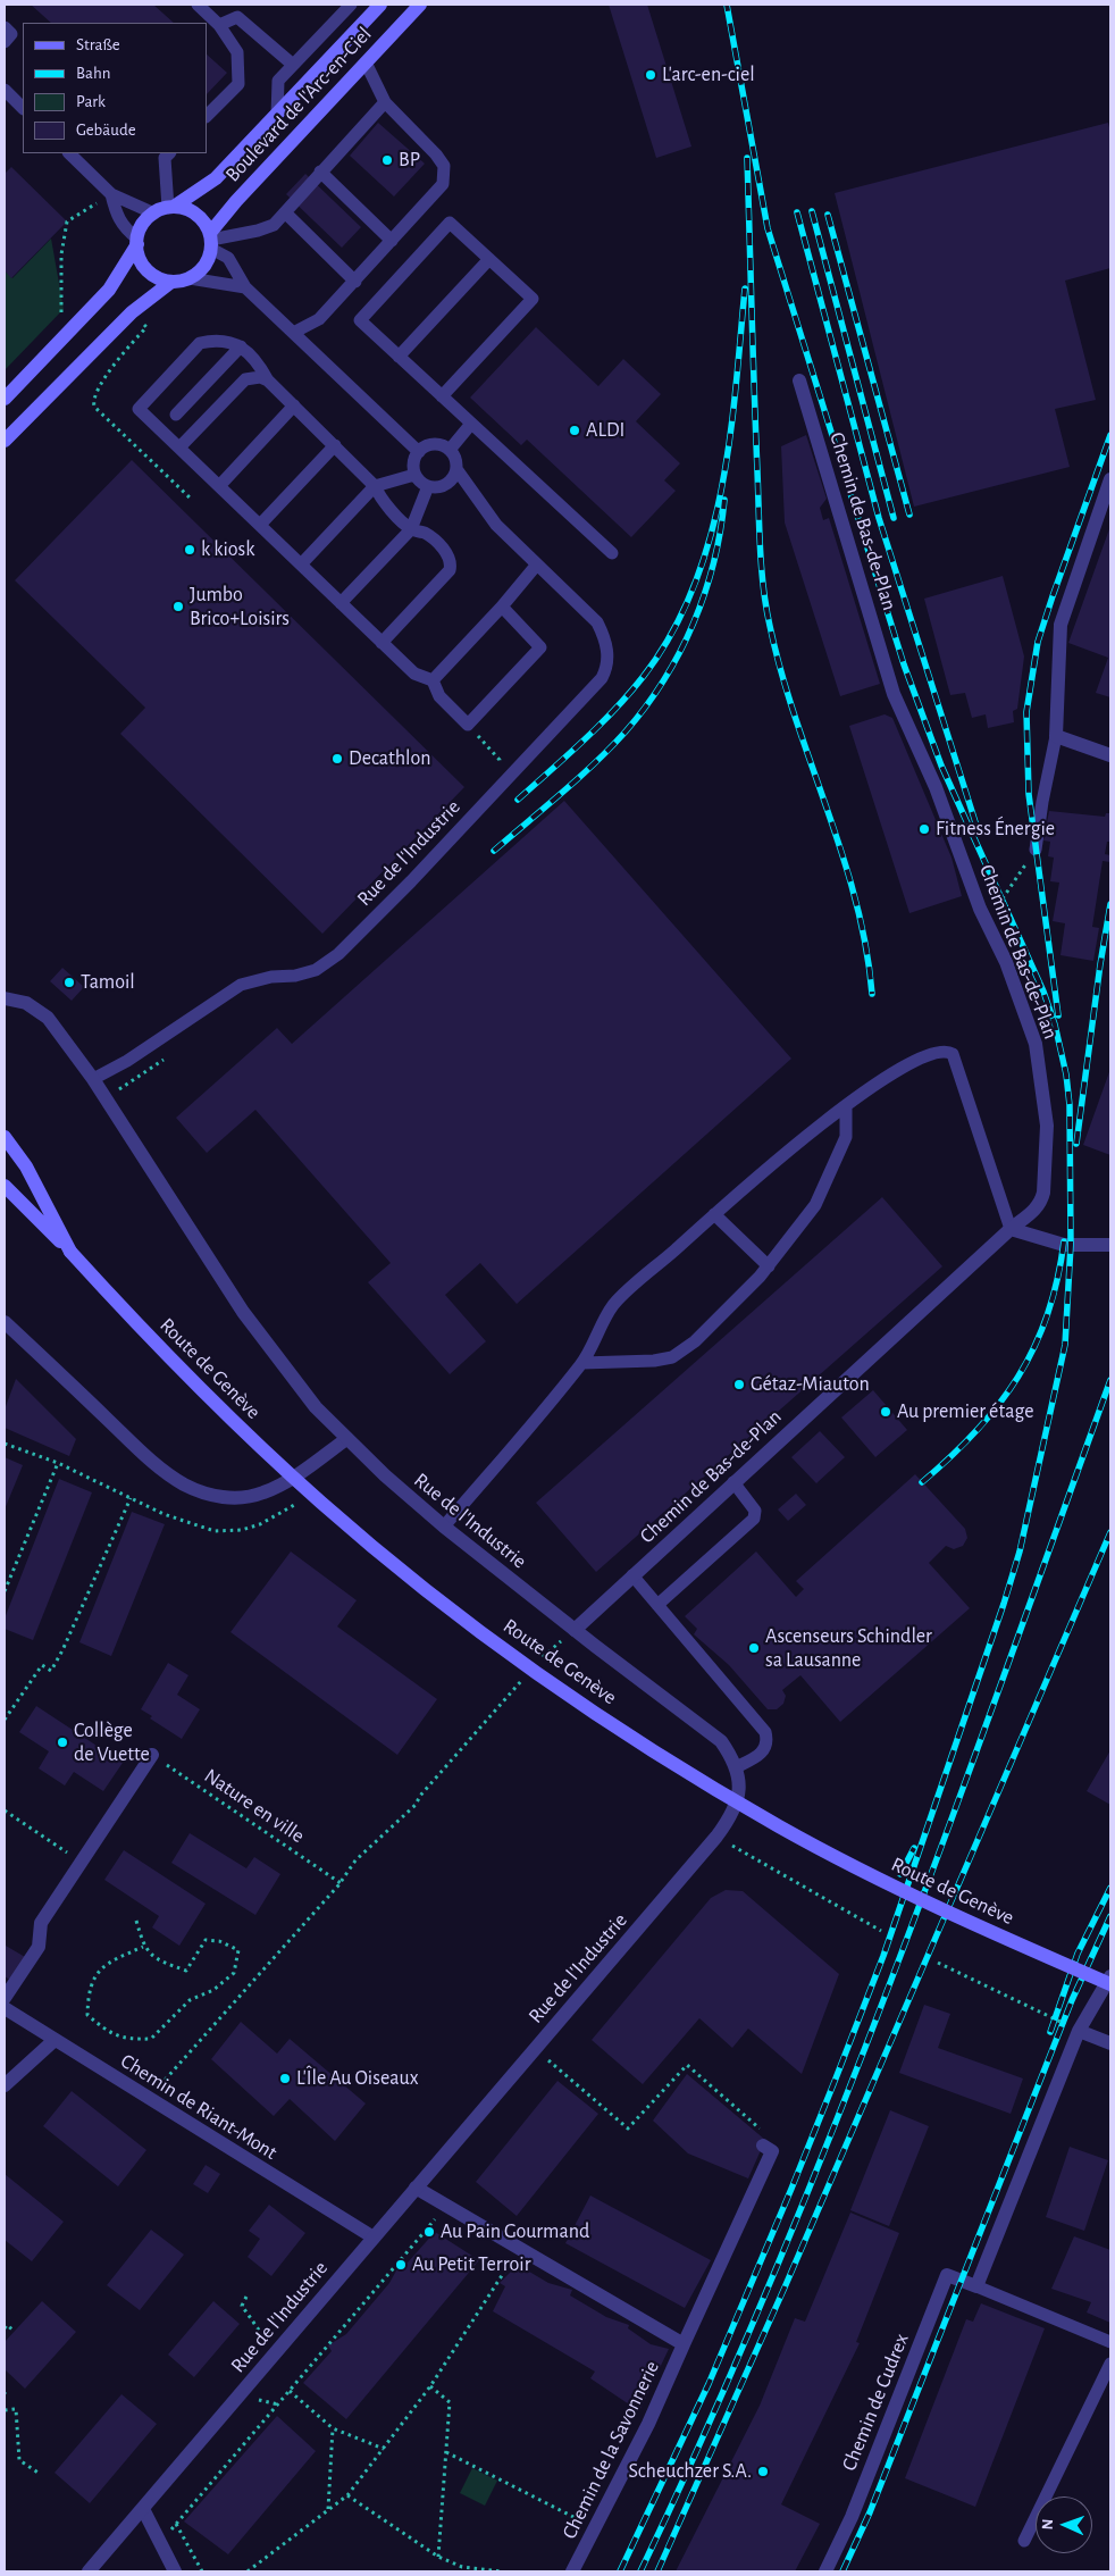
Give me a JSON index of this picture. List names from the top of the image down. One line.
{"streets":{"main road":["Boulevard de l'Arc-en-Ciel","Route de Genève"],"street":["Chemin de Bas-de-Plan","Rue de l'Industrie","Chemin de Riant-Mont","Chemin de Cudrex","Chemin de la Savonnerie"],"path":["Nature en ville"]},"crossings":[["Chemin de Bas-de-Plan","Rue de l'Industrie"],["Rue de l'Industrie","Chemin de Riant-Mont"]],"places":["L'arc-en-ciel","BP","ALDI","k kiosk","Jumbo Brico+Loisirs","Decathlon","Fitness Énergie","Tamoil","Gétaz-Miauton","Au premier étage","Ascenseurs Schindler sa Lausanne","Collège de Vuette","L'Île Au Oiseaux","Au Pain Gourmand","Au Petit Terroir","Scheuchzer S.A."],"legend":["Straße","Bahn","Park","Gebäude"],"north":"left"}
